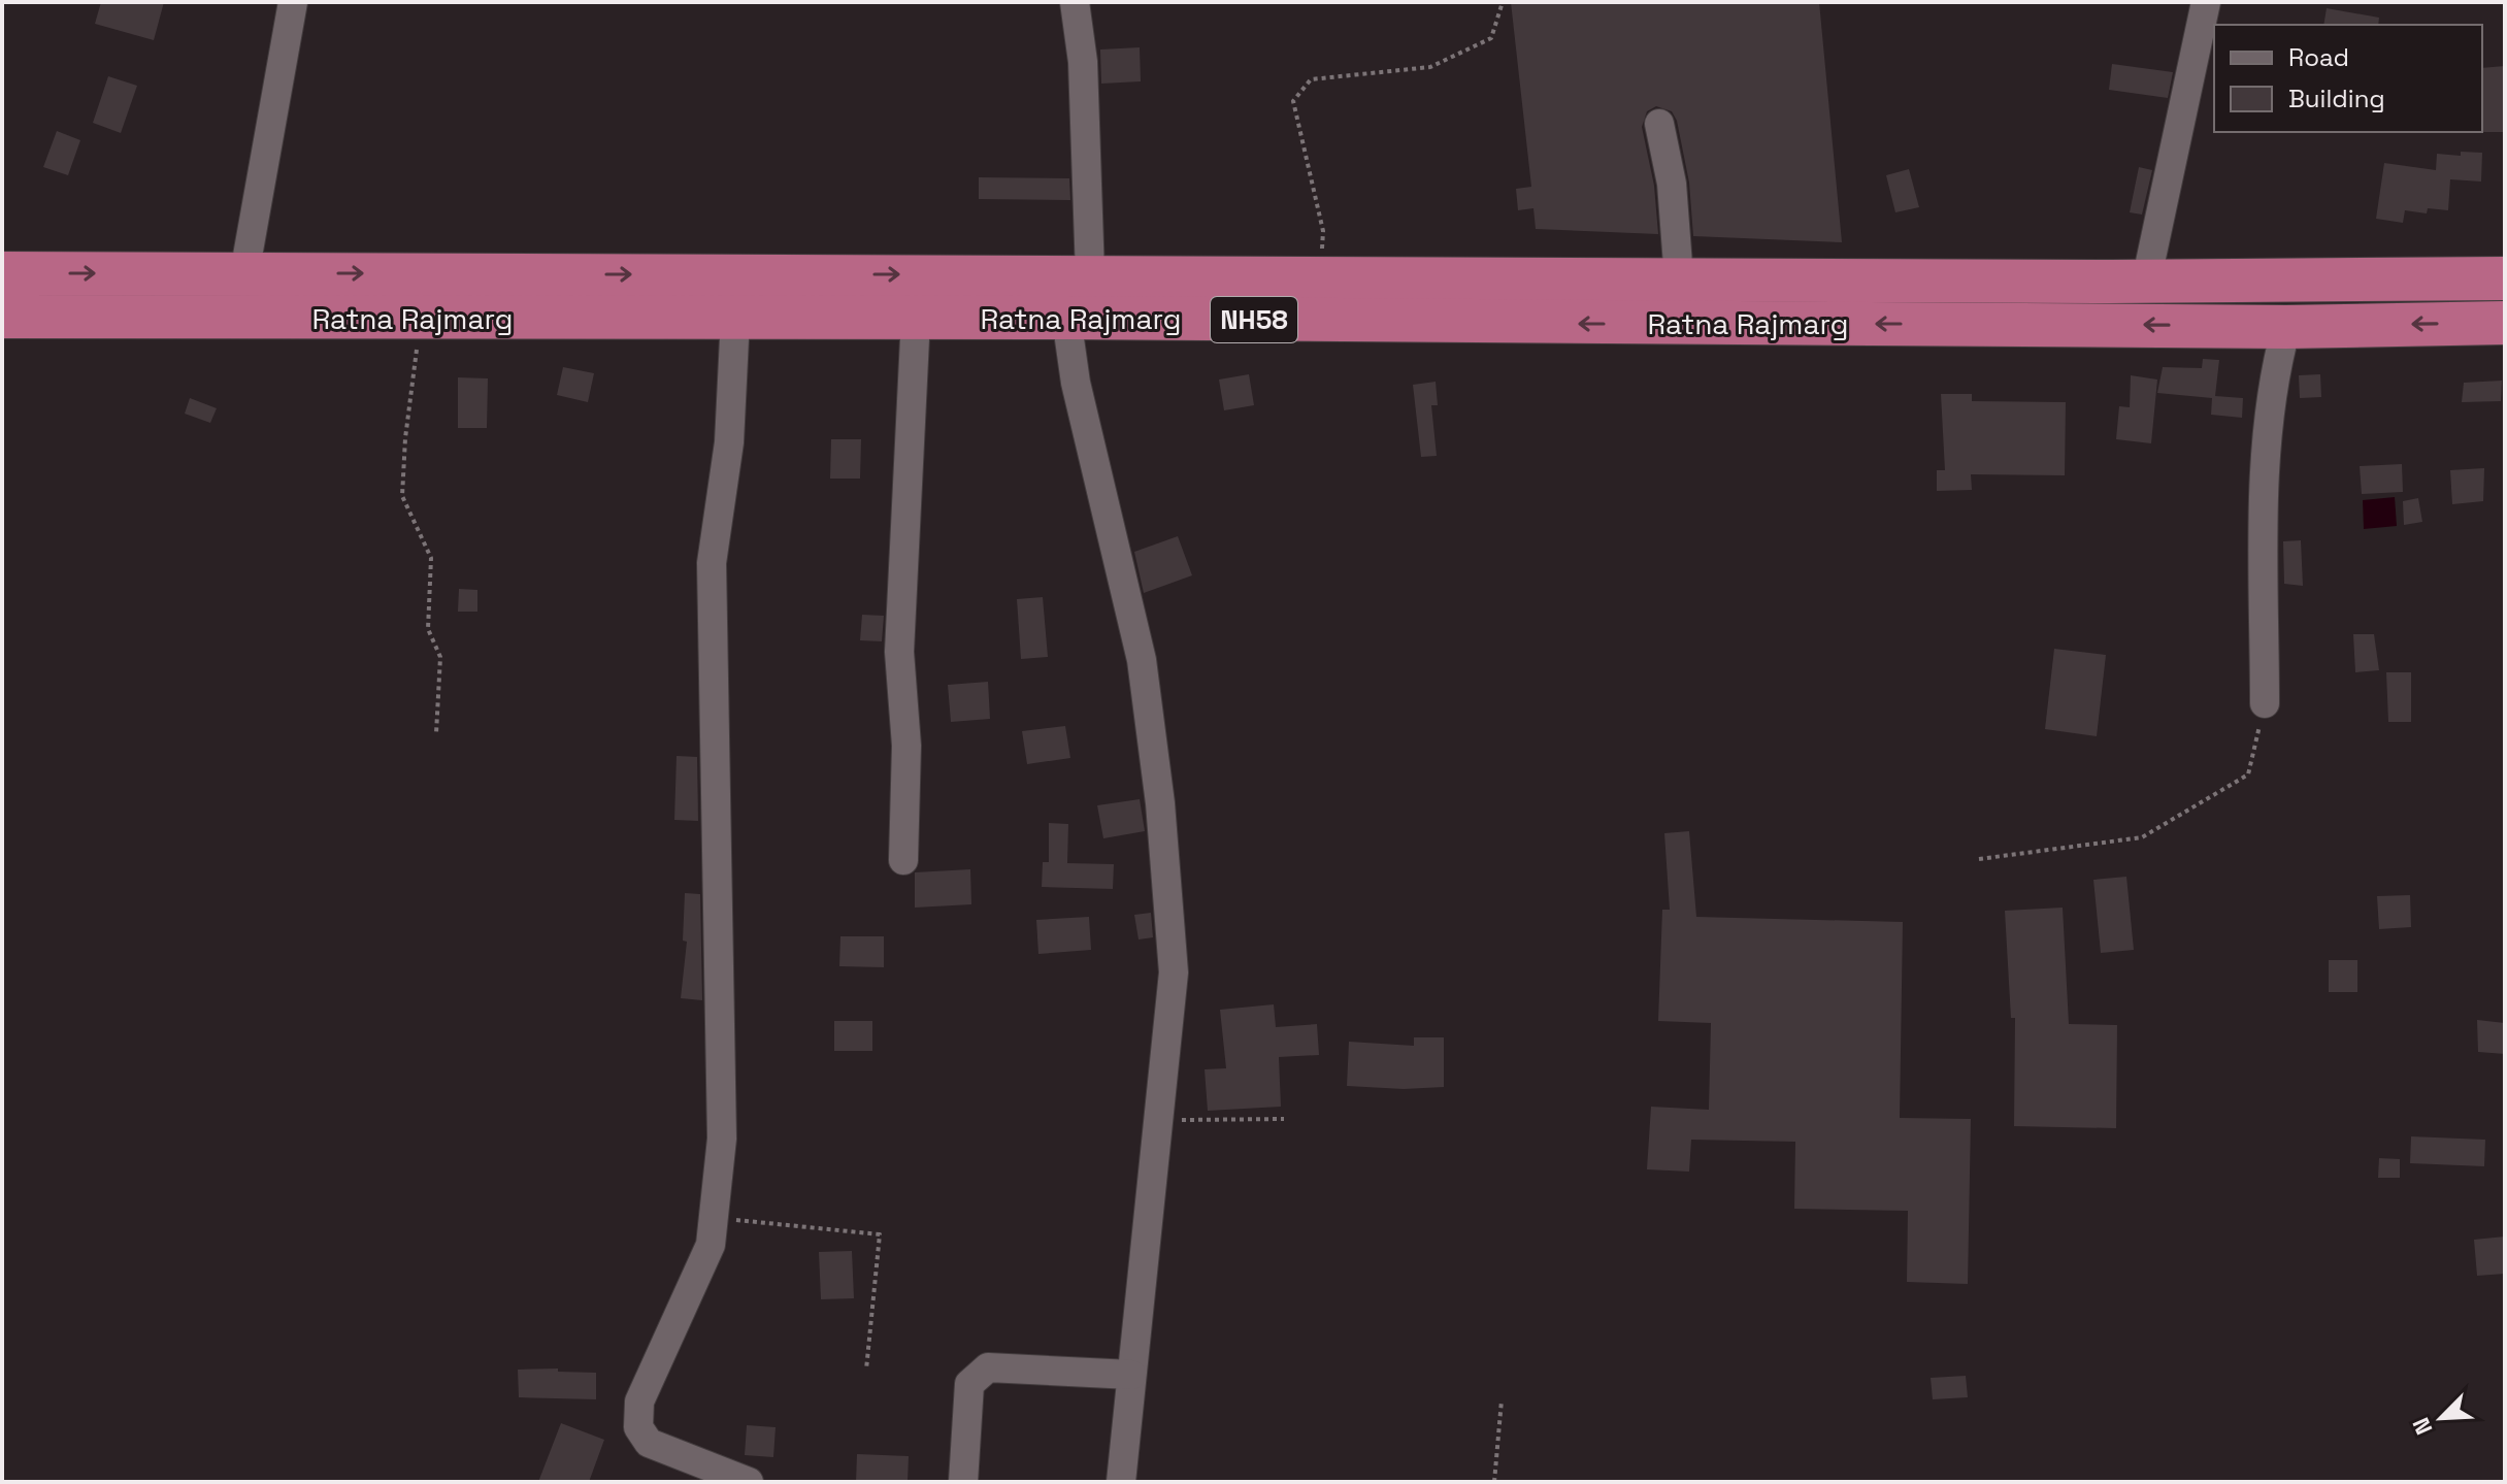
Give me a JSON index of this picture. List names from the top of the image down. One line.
{"streets":{"highway":["Ratna Rajmarg","NH58"]},"legend":["Road","Building"],"north":"bottom left"}
